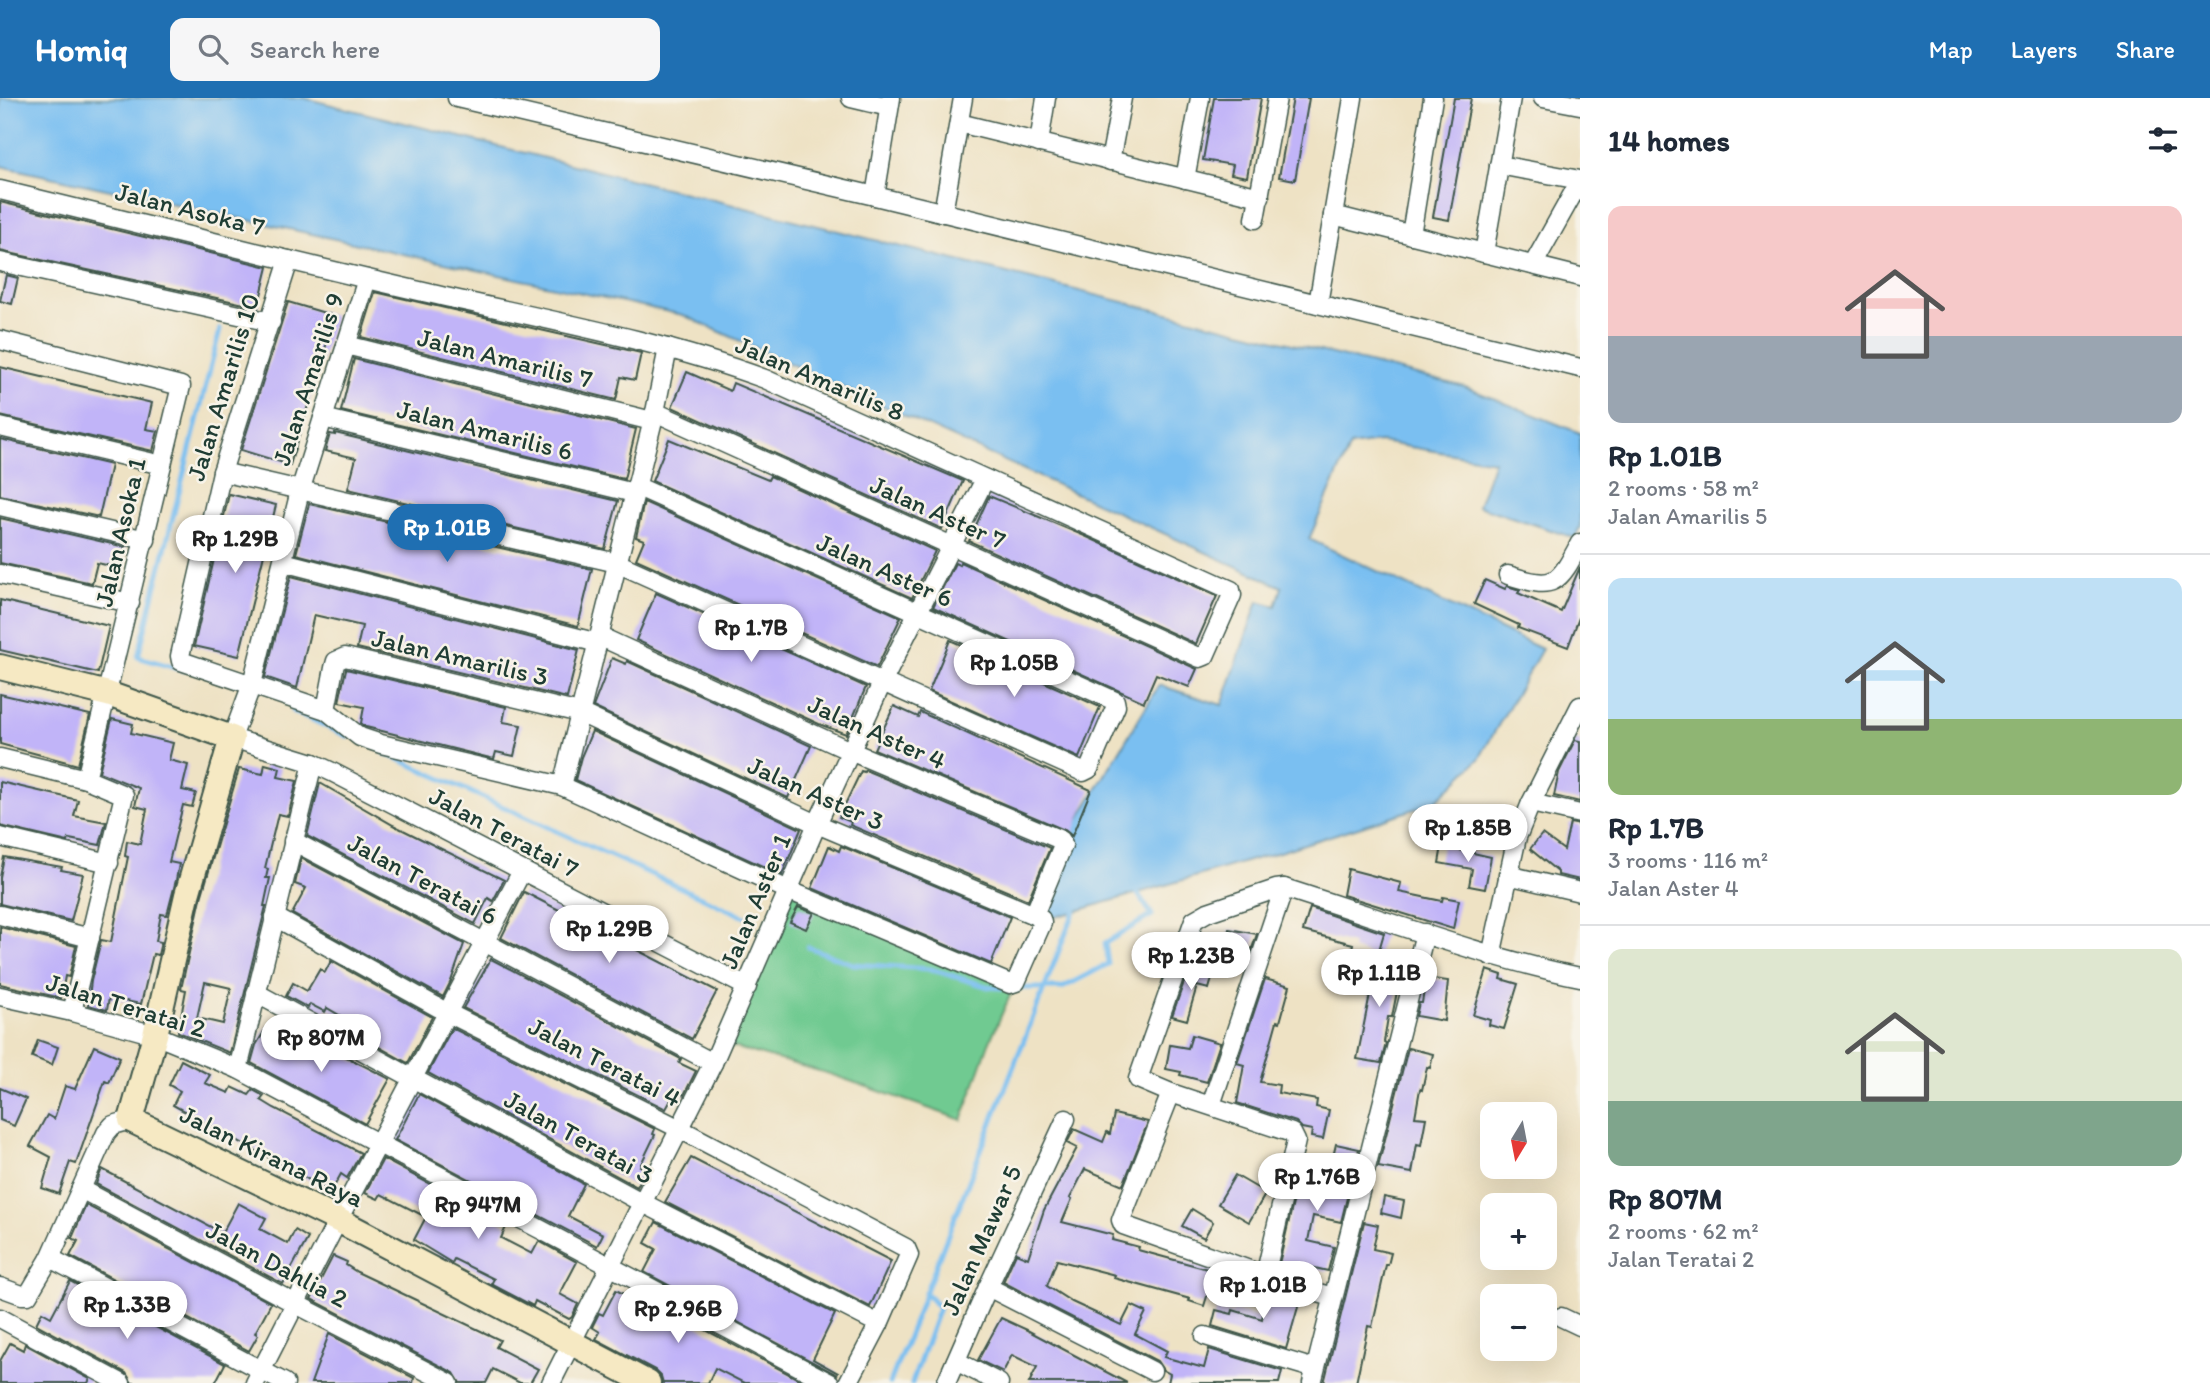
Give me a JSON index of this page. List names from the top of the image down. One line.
{"streets":{"street":["Jalan Asoka 7","Jalan Amarilis 7","Jalan Amarilis 8","Jalan Amarilis 9","Jalan Amarilis 10","Jalan Amarilis 6","Jalan Aster 7","Jalan Asoka 1","Jalan Aster 6","Jalan Amarilis 3","Jalan Aster 4","Jalan Aster 3","Jalan Teratai 7","Jalan Teratai 6","Jalan Aster 1","Jalan Teratai 2","Jalan Teratai 4","Jalan Teratai 3","Jalan Kirana Raya","Jalan Mawar 5","Jalan Dahlia 2"]},"crossings":[["Jalan Asoka 7","Jalan Amarilis 8"],["Jalan Asoka 7","Jalan Amarilis 9"],["Jalan Asoka 7","Jalan Amarilis 10"],["Jalan Amarilis 7","Jalan Amarilis 9"],["Jalan Amarilis 7","Jalan Aster 7"],["Jalan Amarilis 8","Jalan Amarilis 9"],["Jalan Amarilis 8","Jalan Aster 7"],["Jalan Amarilis 8","Jalan Aster 1"],["Jalan Amarilis 9","Jalan Amarilis 10"],["Jalan Amarilis 9","Jalan Amarilis 6"],["Jalan Amarilis 9","Jalan Aster 4"],["Jalan Amarilis 9","Jalan Teratai 7"],["Jalan Amarilis 6","Jalan Aster 6"],["Jalan Aster 7","Jalan Aster 1"],["Jalan Aster 6","Jalan Aster 1"],["Jalan Amarilis 3","Jalan Aster 3"],["Jalan Aster 4","Jalan Aster 3"],["Jalan Aster 4","Jalan Aster 1"],["Jalan Aster 3","Jalan Aster 1"],["Jalan Teratai 7","Jalan Aster 1"],["Jalan Teratai 6","Jalan Aster 1"],["Jalan Aster 1","Jalan Teratai 2"],["Jalan Aster 1","Jalan Teratai 4"],["Jalan Aster 1","Jalan Teratai 3"],["Jalan Aster 1","Jalan Kirana Raya"],["Jalan Teratai 4","Jalan Teratai 3"]],"north":"bottom","page":{"header":"Homiq","search":"Search here","nav":["Map","Layers","Share"],"heading":"14 homes","list":[{"name":"Rp 1.01B","note":"2 rooms · 58 m² · Jalan Amarilis 5"},{"name":"Rp 1.7B","note":"3 rooms · 116 m² · Jalan Aster 4"},{"name":"Rp 807M","note":"2 rooms · 62 m² · Jalan Teratai 2"}],"price":["Rp 1.01B","Rp 1.29B","Rp 1.7B","Rp 1.05B","Rp 1.85B","Rp 1.29B","Rp 1.23B","Rp 1.11B","Rp 807M","Rp 1.76B","Rp 947M","Rp 1.01B","Rp 1.33B","Rp 2.96B"],"map_buttons":["+","−"]}}
